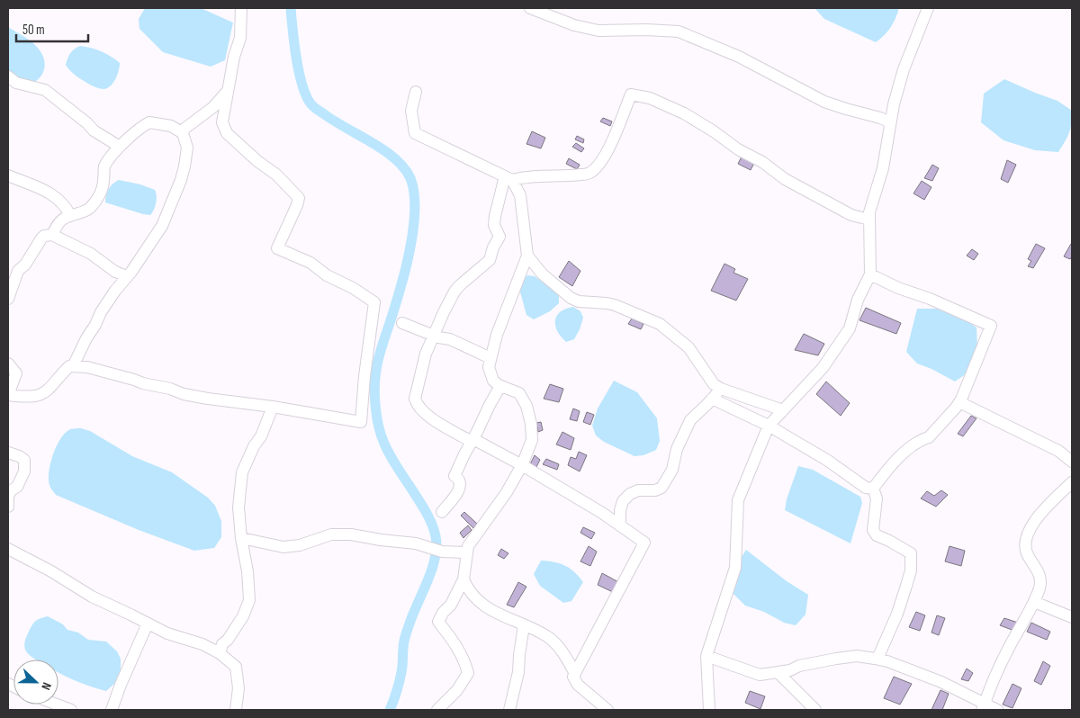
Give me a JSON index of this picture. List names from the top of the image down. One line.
{"scale_bar":"50 m","north":"right"}
